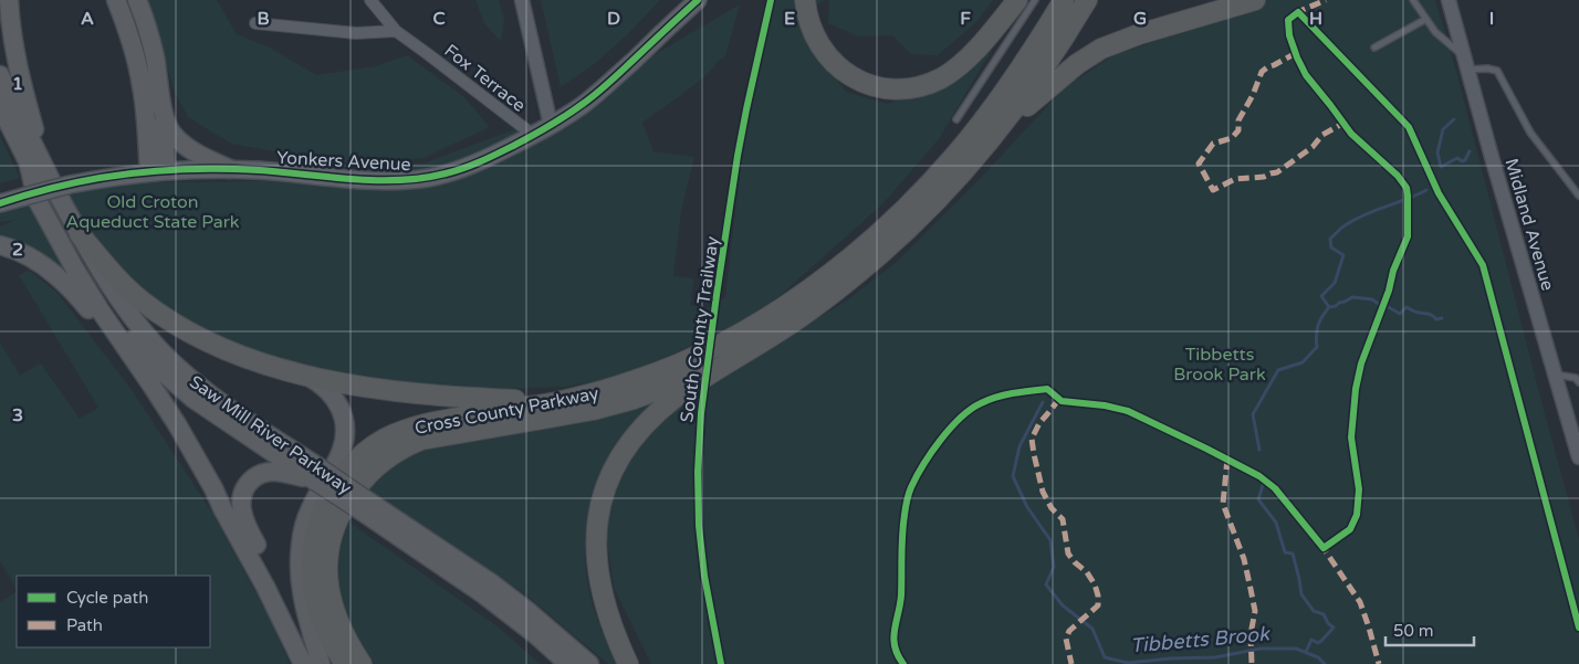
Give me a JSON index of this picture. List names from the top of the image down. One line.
{"streets":{"highway":["Cross County Parkway","Saw Mill River Parkway"],"main road":["Yonkers Avenue"],"street":["Fox Terrace","Midland Avenue"],"cycle path":["South County Trailway"]},"crossings":[["Fox Terrace","Yonkers Avenue"]],"water":["Tibbetts Brook"],"parks":["Old Croton Aqueduct State Park","Tibbetts Brook Park"],"legend":["Cycle path","Path"],"scale_bar":"50 m","grid":{"columns":["A","B","C","D","E","F","G","H","I"],"rows":["1","2","3"]}}
